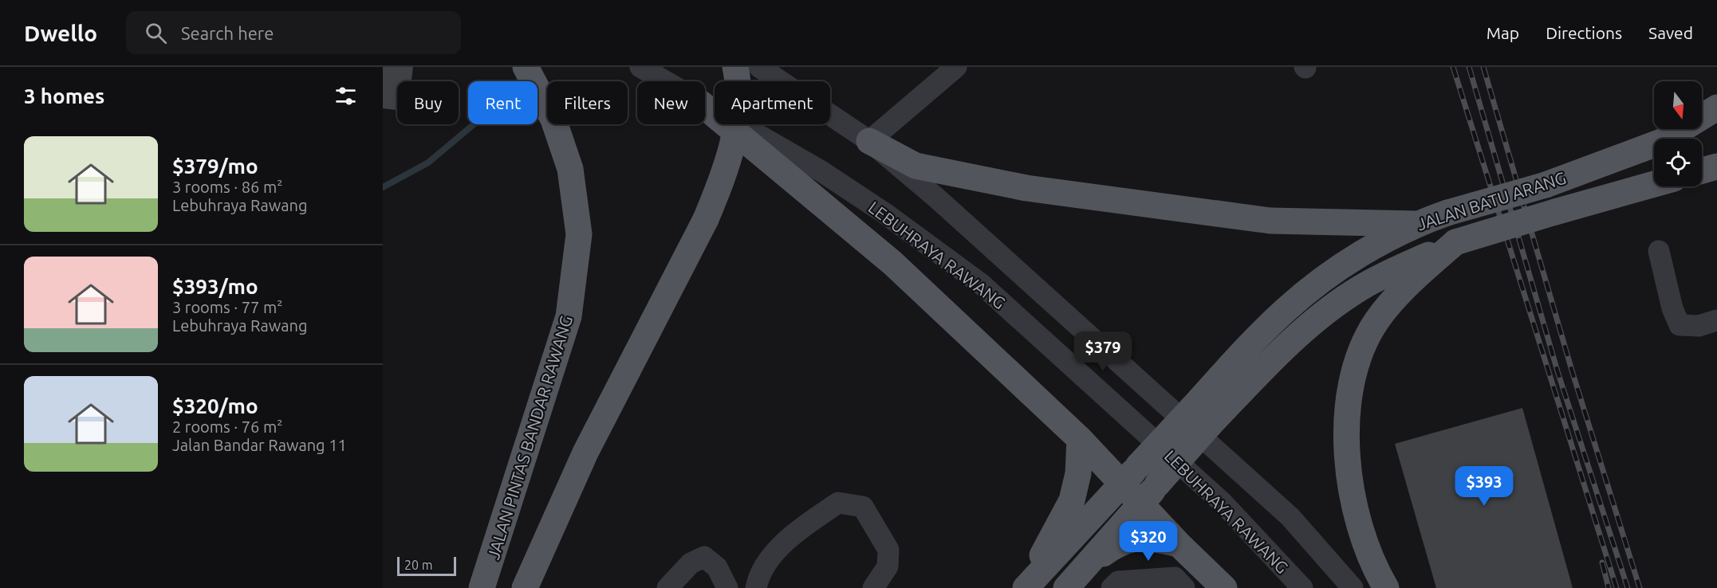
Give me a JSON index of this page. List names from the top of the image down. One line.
{"streets":{"main road":["JALAN BATU ARANG","JALAN PINTAS BANDAR RAWANG"],"street":["LEBUHRAYA RAWANG"]},"scale_bar":"20 m","north":"bottom","page":{"header":"Dwello","search":"Search here","nav":["Map","Directions","Saved"],"heading":"3 homes","chip":["Buy","Rent","Filters","New","Apartment"],"list":[{"name":"$379/mo","note":"3 rooms · 86 m² · Lebuhraya Rawang"},{"name":"$393/mo","note":"3 rooms · 77 m² · Lebuhraya Rawang"},{"name":"$320/mo","note":"2 rooms · 76 m² · Jalan Bandar Rawang 11"}],"price":["$379","$393","$320"],"scale":"20 m"}}
